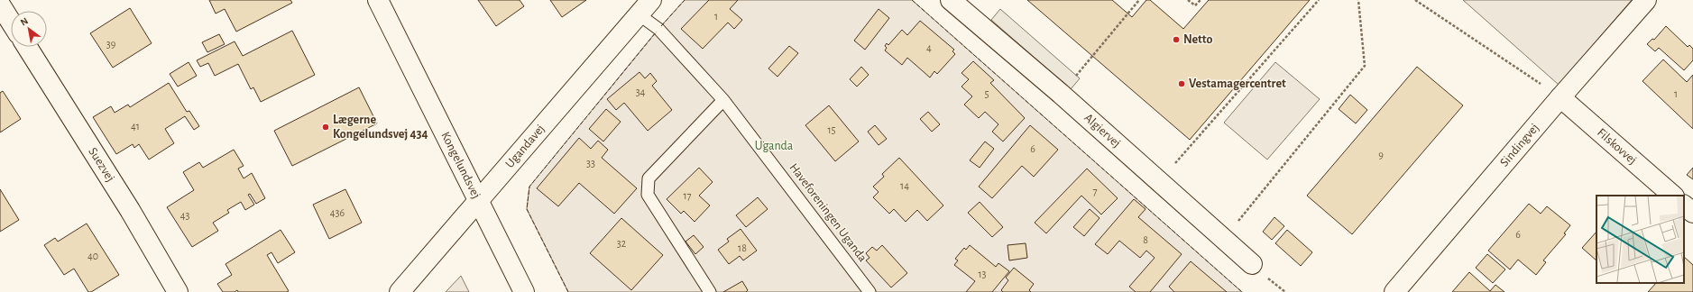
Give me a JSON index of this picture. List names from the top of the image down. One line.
{"streets":{"street":["Algiervej","Sindingvej","Ugandavej","Filskovvej","Suezvej","Kongelundsvej"],"lane":["Haveforeningen Uganda"]},"crossings":[["Sindingvej","Filskovvej"],["Ugandavej","Kongelundsvej"],["Ugandavej","Haveforeningen Uganda"]],"parks":["Uganda"],"places":["Netto","Vestamagercentret","Lægerne Kongelundsvej 434"],"house_numbers":["1","39","4","34","5","1","41","15","6","9","33","14","7","17","436","43","6","8","32","18","40","13"],"north":"top left"}
